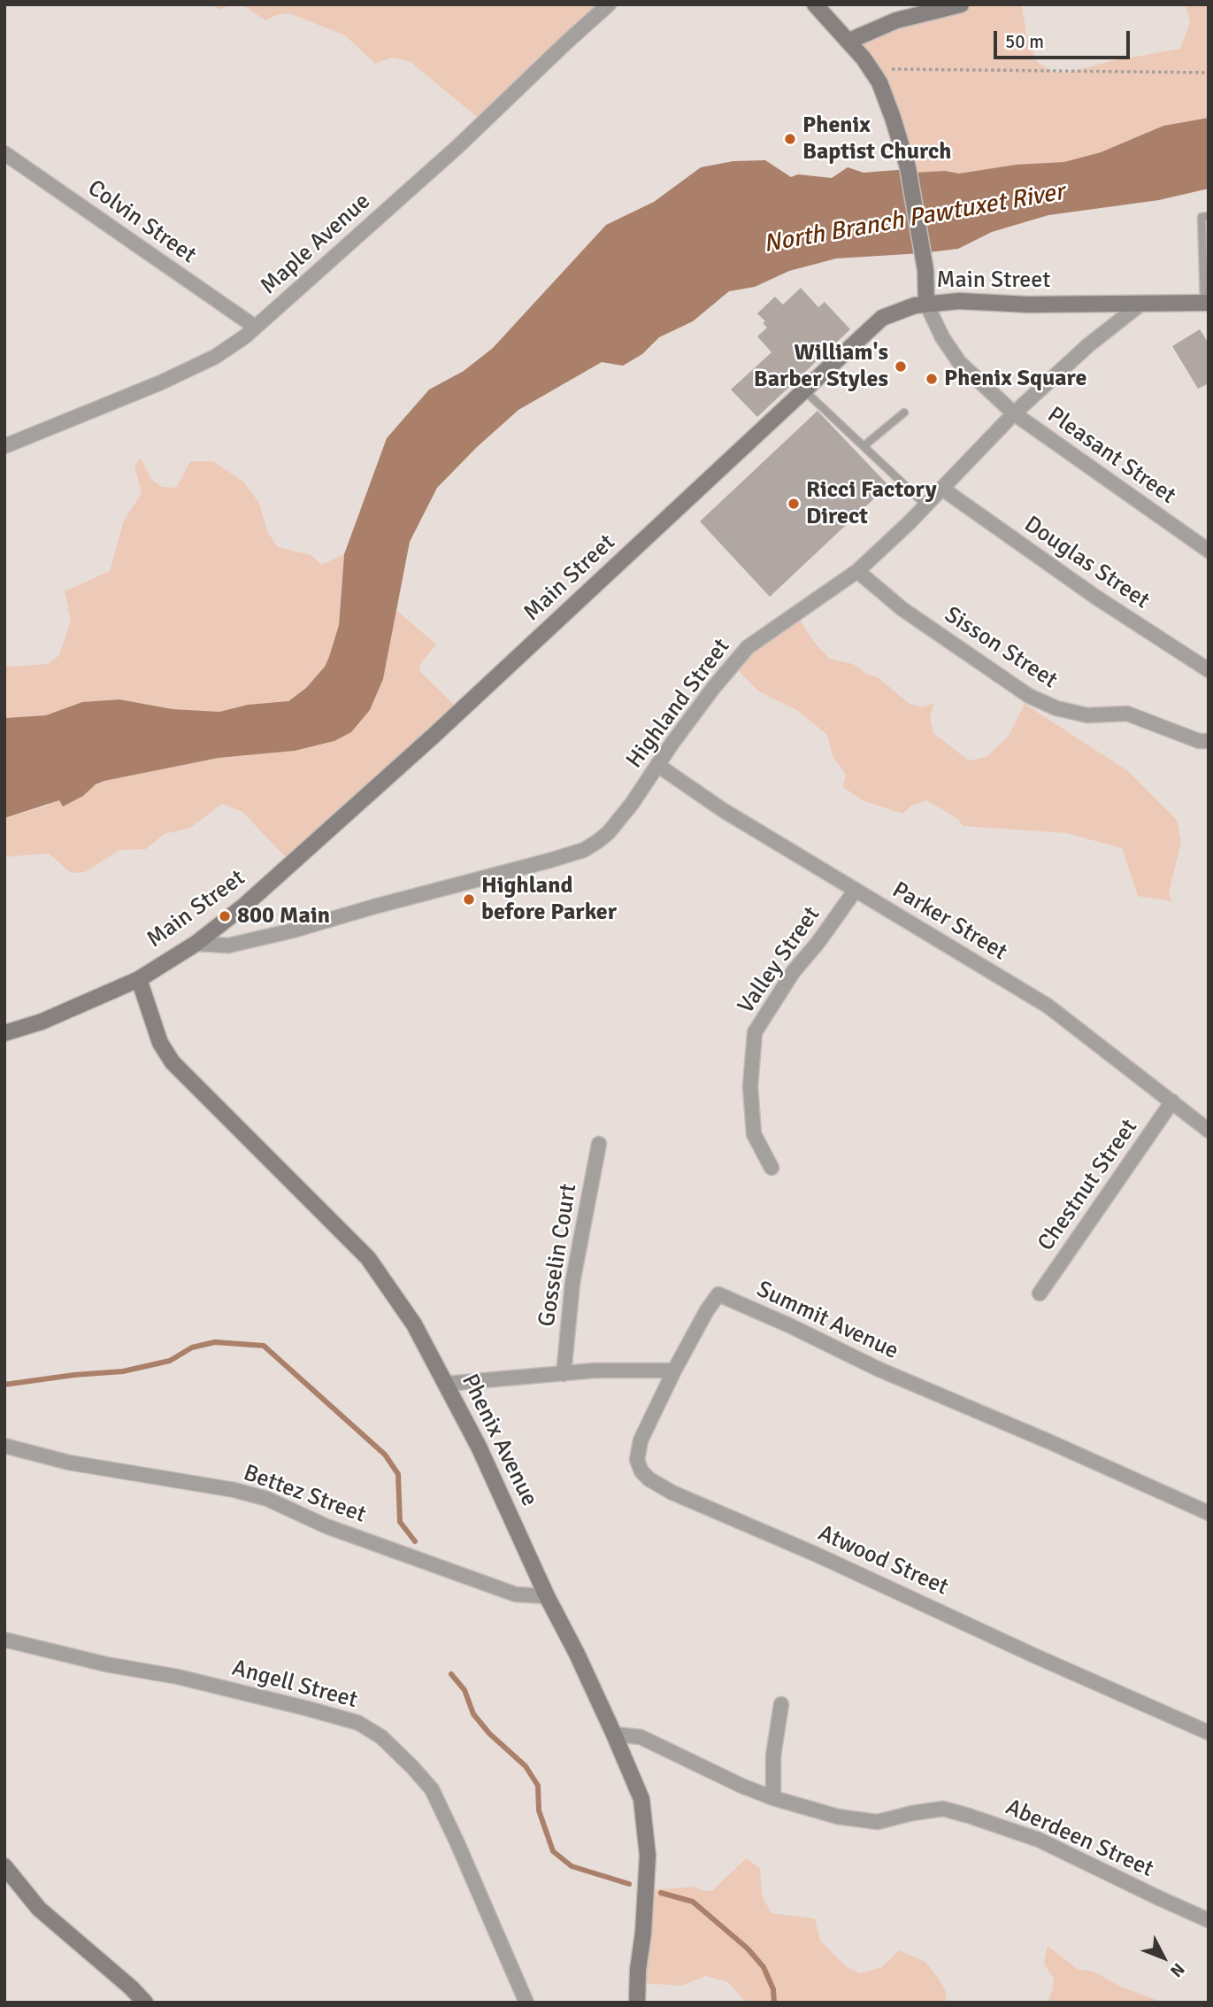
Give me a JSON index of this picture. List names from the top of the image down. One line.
{"streets":{"main road":["Main Street","Phenix Avenue"],"street":["Colvin Street","Maple Avenue","Pleasant Street","Douglas Street","Sisson Street","Highland Street","Parker Street","Valley Street","Chestnut Street","Gosselin Court","Summit Avenue","Bettez Street","Atwood Street","Angell Street","Aberdeen Street"]},"crossings":[["Colvin Street","Maple Avenue"],["Main Street","Pleasant Street"],["Main Street","Highland Street"],["Main Street","Phenix Avenue"],["Pleasant Street","Highland Street"],["Douglas Street","Highland Street"],["Sisson Street","Highland Street"],["Highland Street","Parker Street"],["Parker Street","Valley Street"],["Parker Street","Chestnut Street"],["Summit Avenue","Atwood Street"],["Phenix Avenue","Bettez Street"],["Phenix Avenue","Aberdeen Street"]],"water":["North Branch Pawtuxet River"],"places":["Phenix Baptist Church","William's Barber Styles","Phenix Square","Ricci Factory Direct","Highland before Parker","800 Main"],"scale_bar":"50 m","north":"bottom right"}
